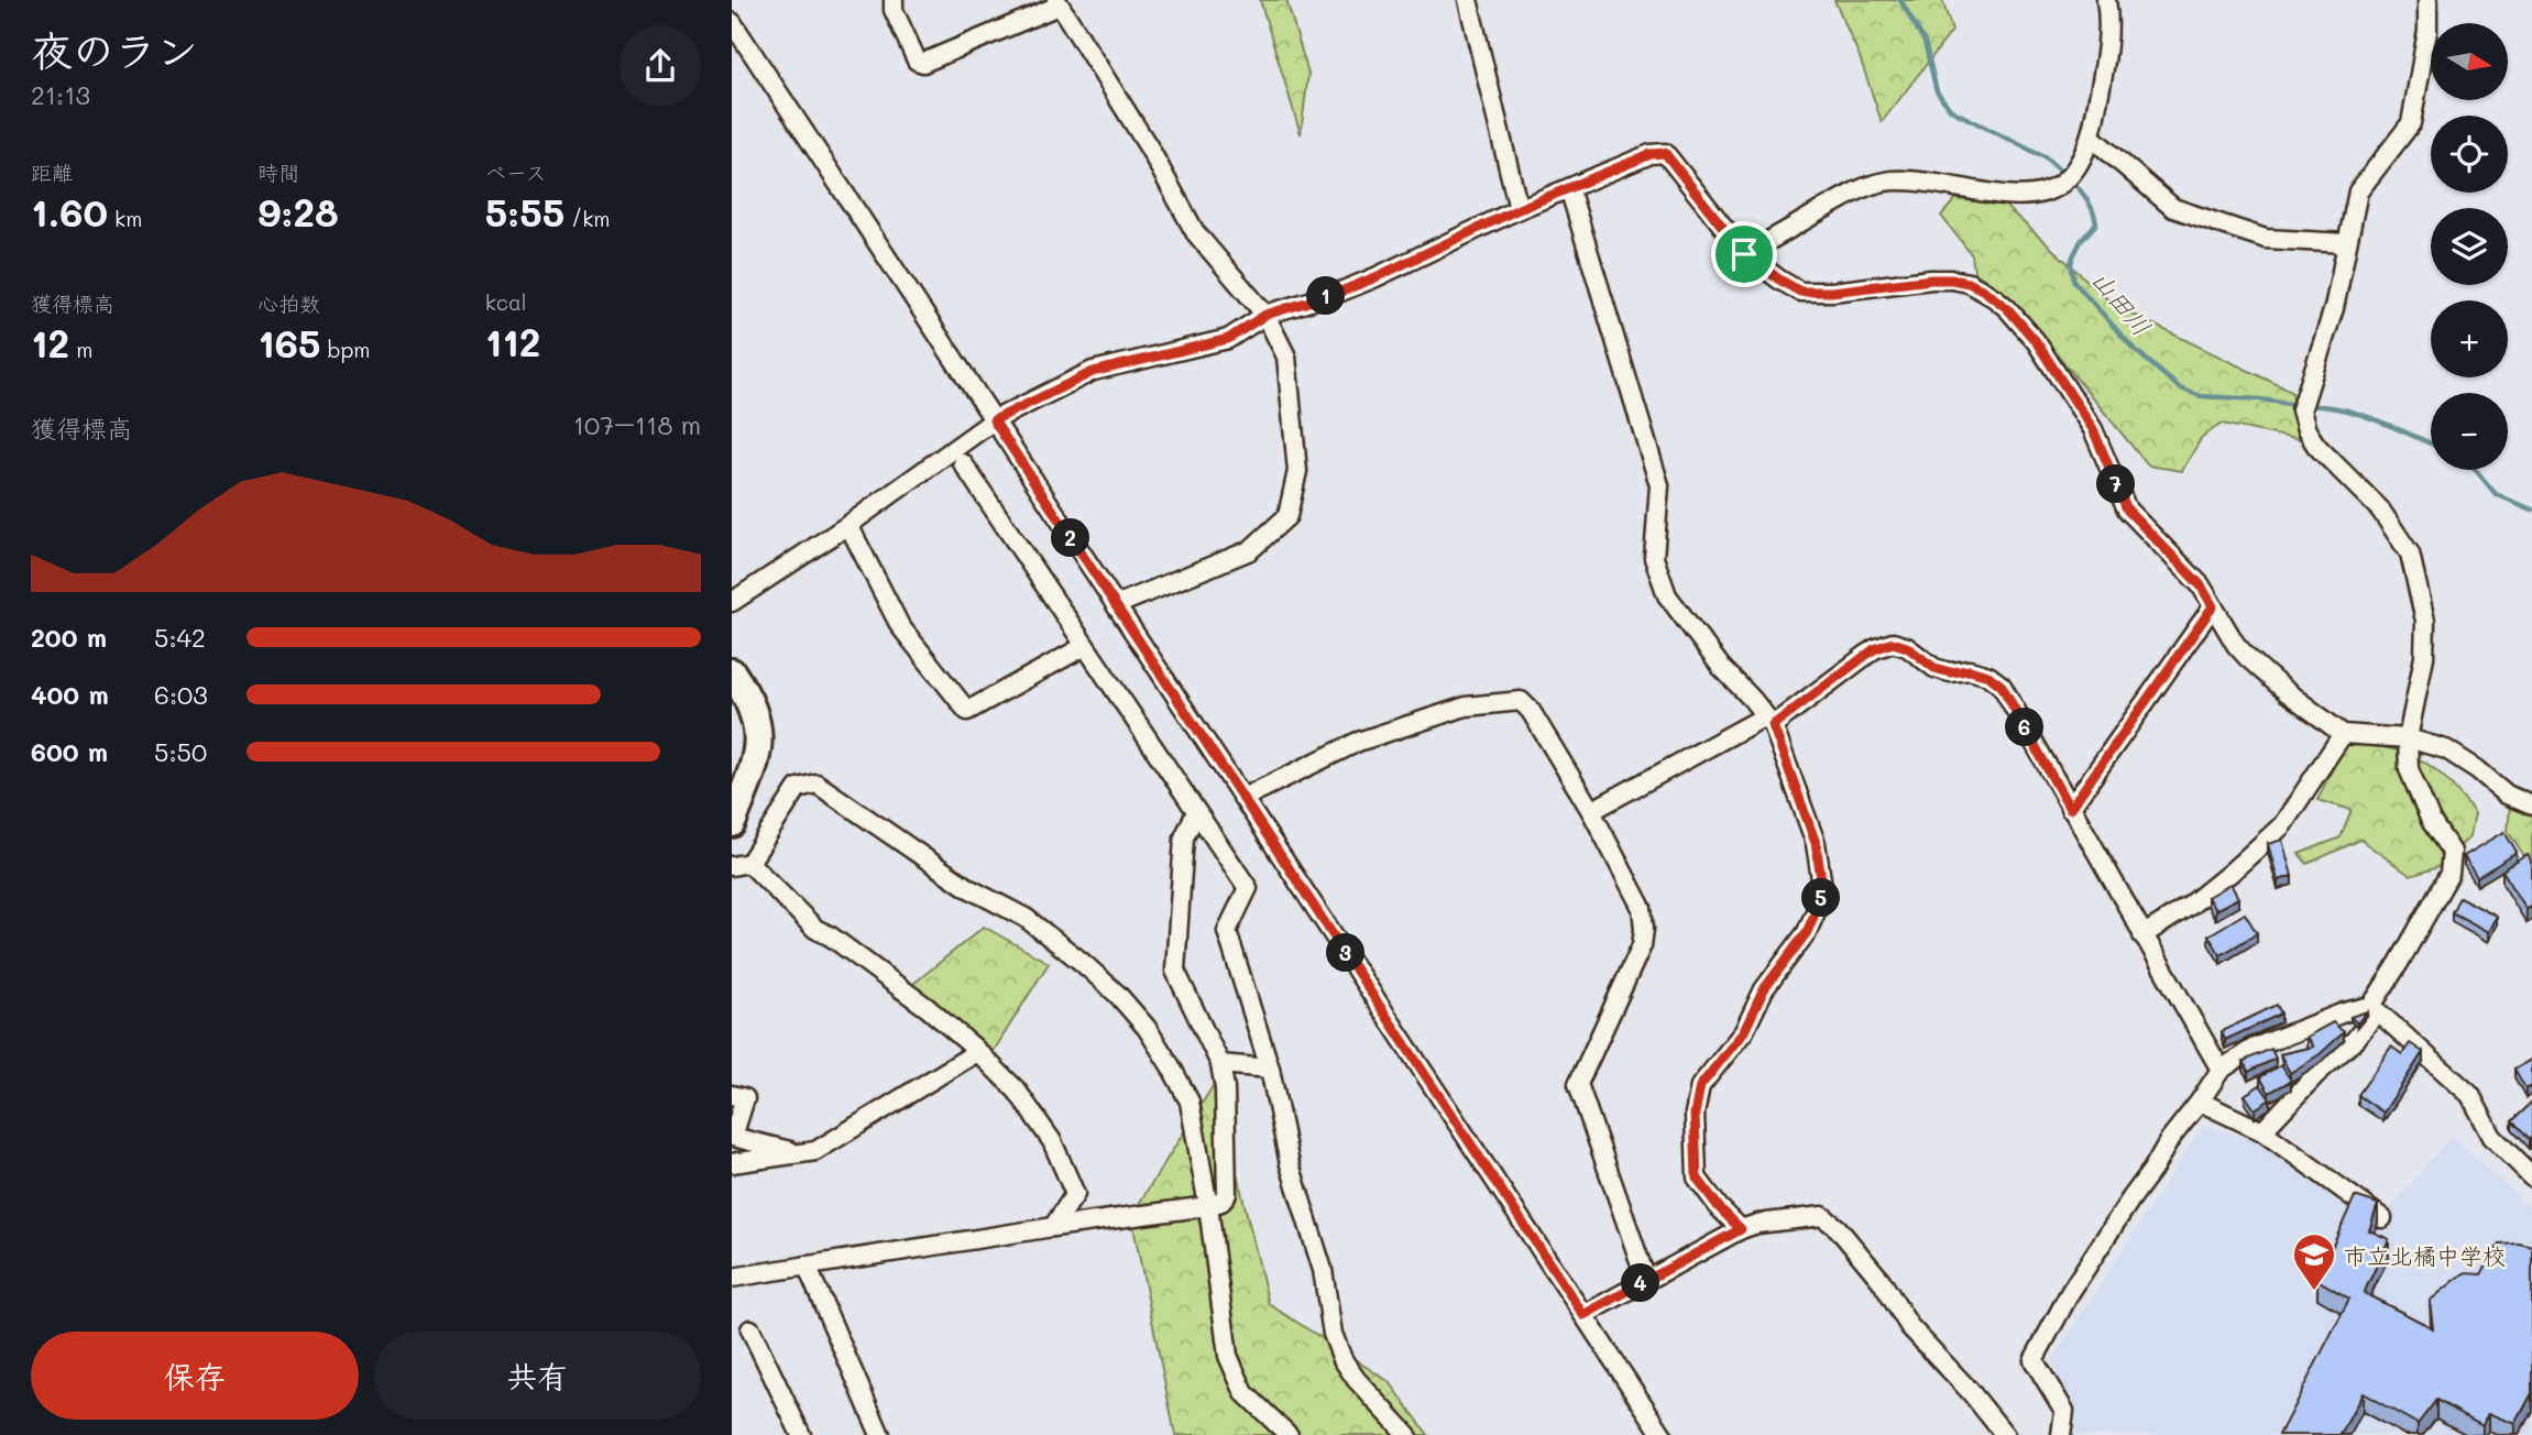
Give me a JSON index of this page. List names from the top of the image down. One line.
{"water":["山田川"],"places":{"school or university":["市立北橘中学校"]},"north":"right","page":{"heading":["夜のラン","21:13"],"map_buttons":["+","−"],"stats":[["距離","1.60 km"],["時間","9:28"],["ペース","5:55 /km"],["獲得標高","12 m"],["心拍数","165 bpm"],["kcal","112"]],"pins":["1","7","2","6","5","3","4"],"chart":["獲得標高","107–118 m"],"list":[{"name":"200 m","note":"5:42"},{"name":"400 m","note":"6:03"},{"name":"600 m","note":"5:50"}],"buttons":["保存","共有"]}}
